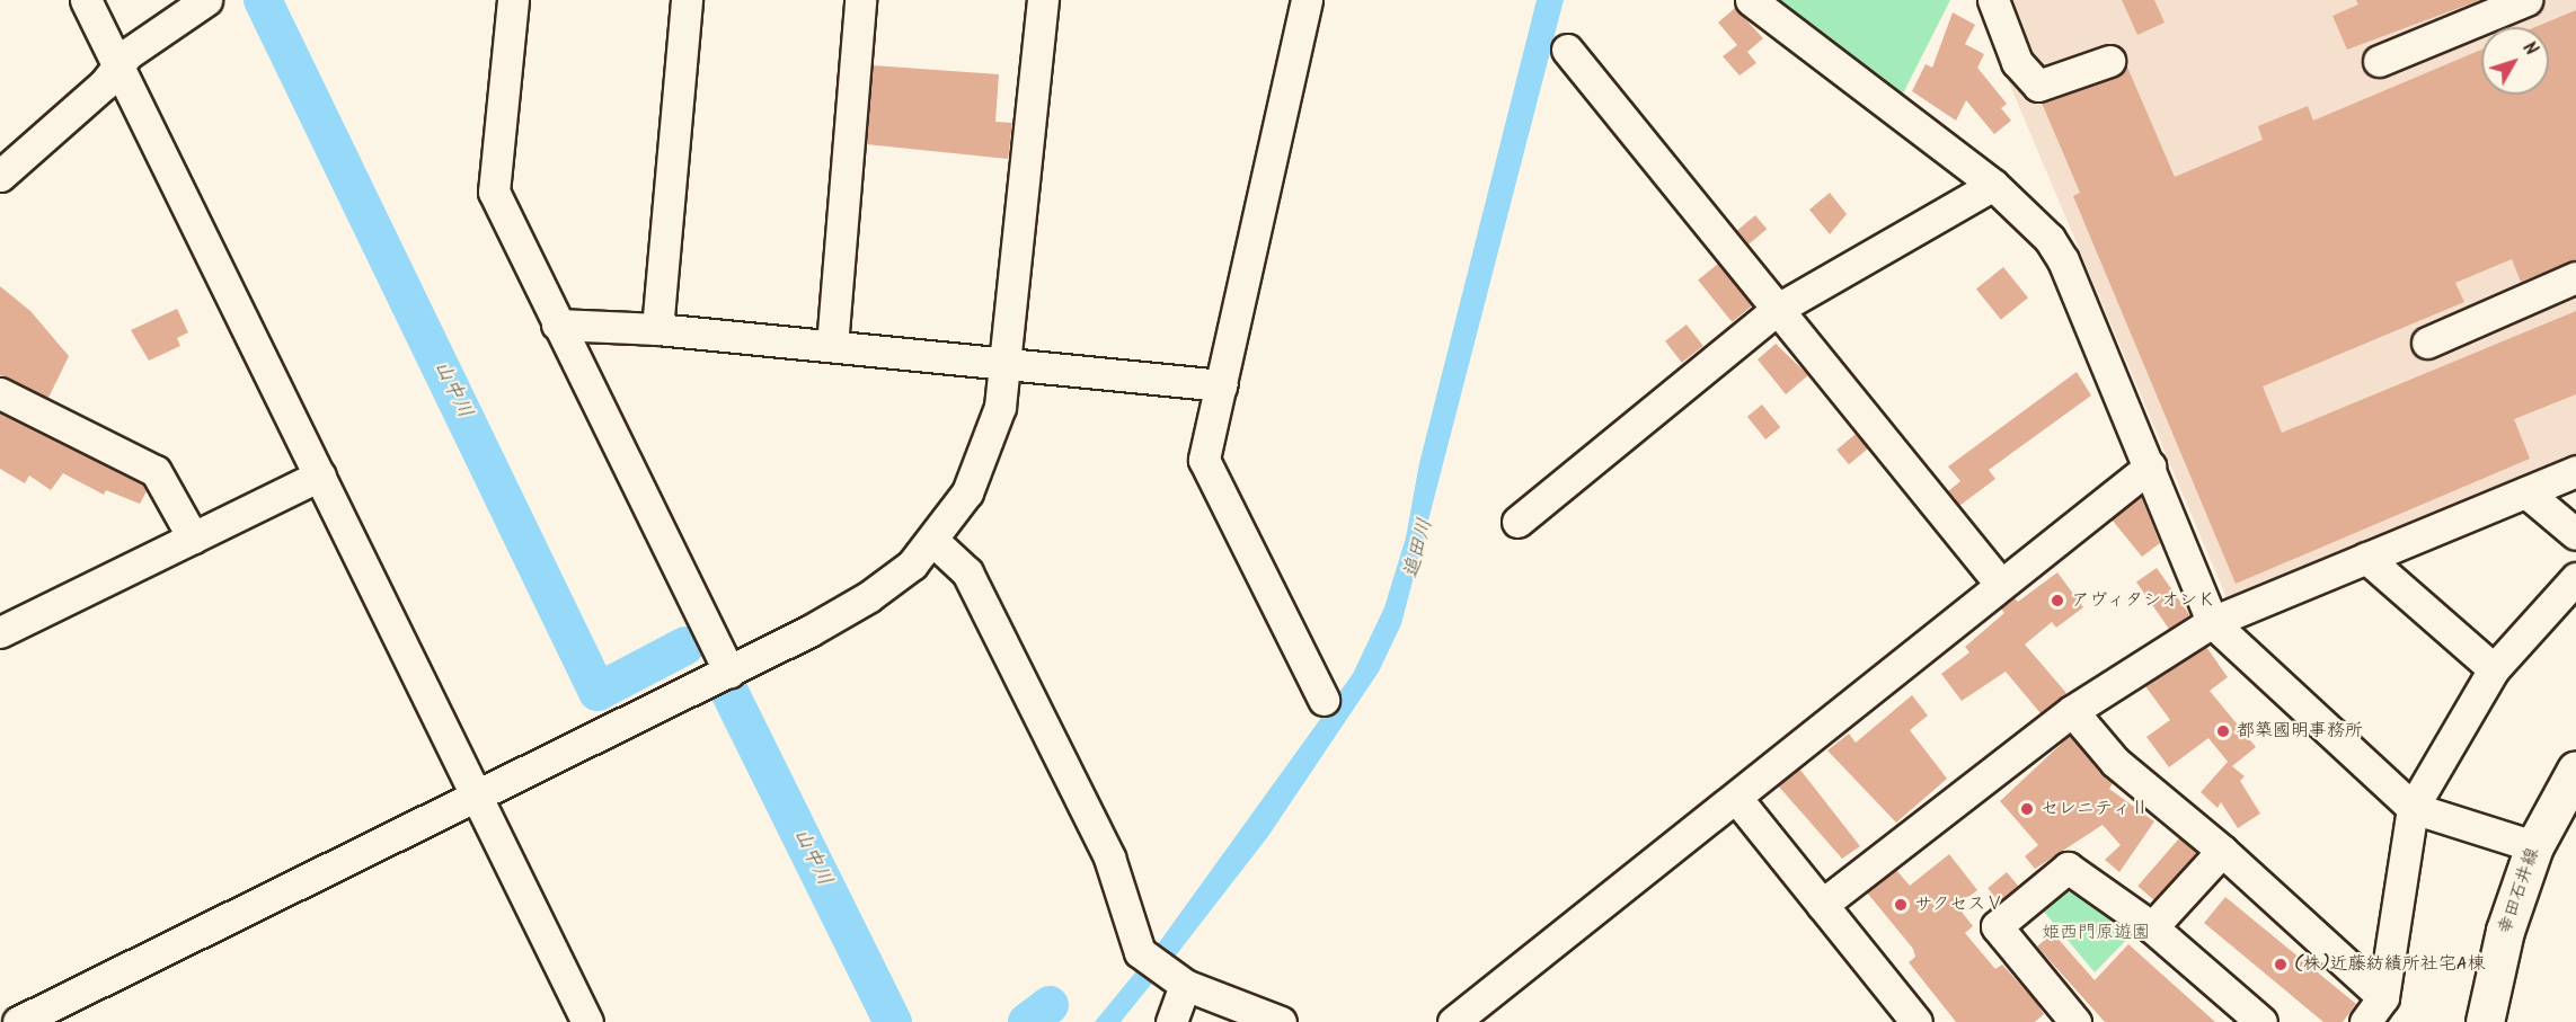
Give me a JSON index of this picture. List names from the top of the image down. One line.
{"streets":{"main road":["幸田石井線"]},"water":["山中川","追田川"],"parks":["姫西門原遊園"],"places":["アヴィタシオンＫ","都築國明事務所","セレニティⅡ","サクセスⅤ","(株)近藤紡績所社宅A棟"],"north":"top right"}
